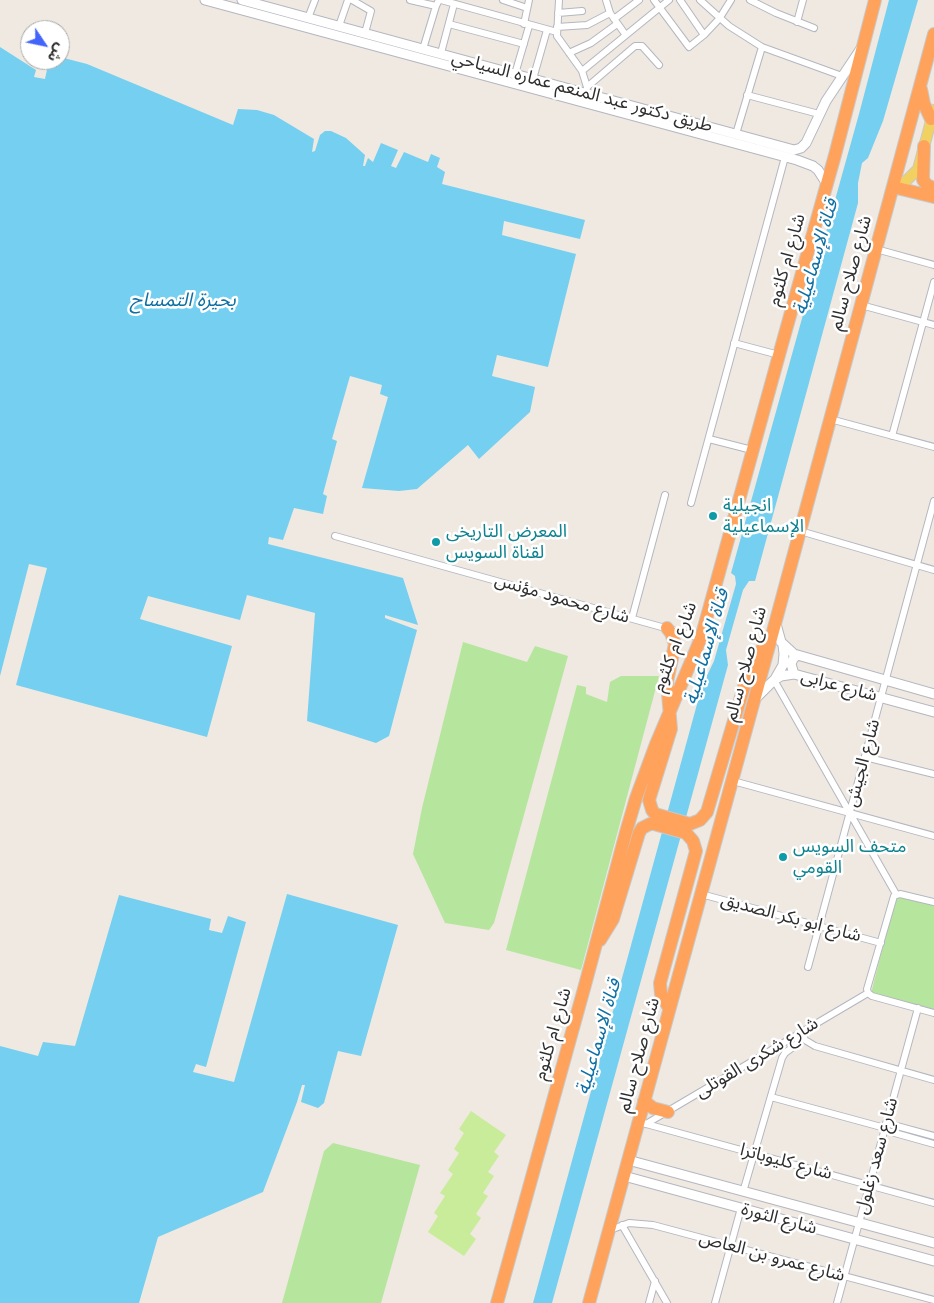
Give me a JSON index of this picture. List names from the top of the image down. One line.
{"streets":{"highway":["شارع ام كلثوم","شارع صلاح سالم"],"main road":["طريق دكتور عبد المنعم عماره السياحي","شارع عرابى","شارع الثورة"],"street":["شارع محمود مؤنس","شارع الجيش","شارع ابو بكر الصديق","شارع شكرى القوتلى","شارع سعد زغلول","شارع كليوباترا","شارع عمرو بن العاص"]},"crossings":[["طريق دكتور عبد المنعم عماره السياحي","شارع ام كلثوم"],["شارع ام كلثوم","شارع محمود مؤنس"],["شارع صلاح سالم","شارع عرابى"],["شارع صلاح سالم","شارع ابو بكر الصديق"],["شارع صلاح سالم","شارع شكرى القوتلى"],["شارع صلاح سالم","شارع كليوباترا"],["شارع صلاح سالم","شارع الثورة"],["شارع صلاح سالم","شارع عمرو بن العاص"],["شارع عرابى","شارع الجيش"],["شارع الجيش","شارع ابو بكر الصديق"],["شارع شكرى القوتلى","شارع كليوباترا"],["شارع سعد زغلول","شارع كليوباترا"],["شارع سعد زغلول","شارع الثورة"],["شارع سعد زغلول","شارع عمرو بن العاص"]],"water":["قناة الإسماعيلية","بحيرة التمساح"],"places":["انجيلية الإسماعيلية","المعرض التاريخى لقناة السويس","متحف السويس القومي"],"north":"bottom right"}
